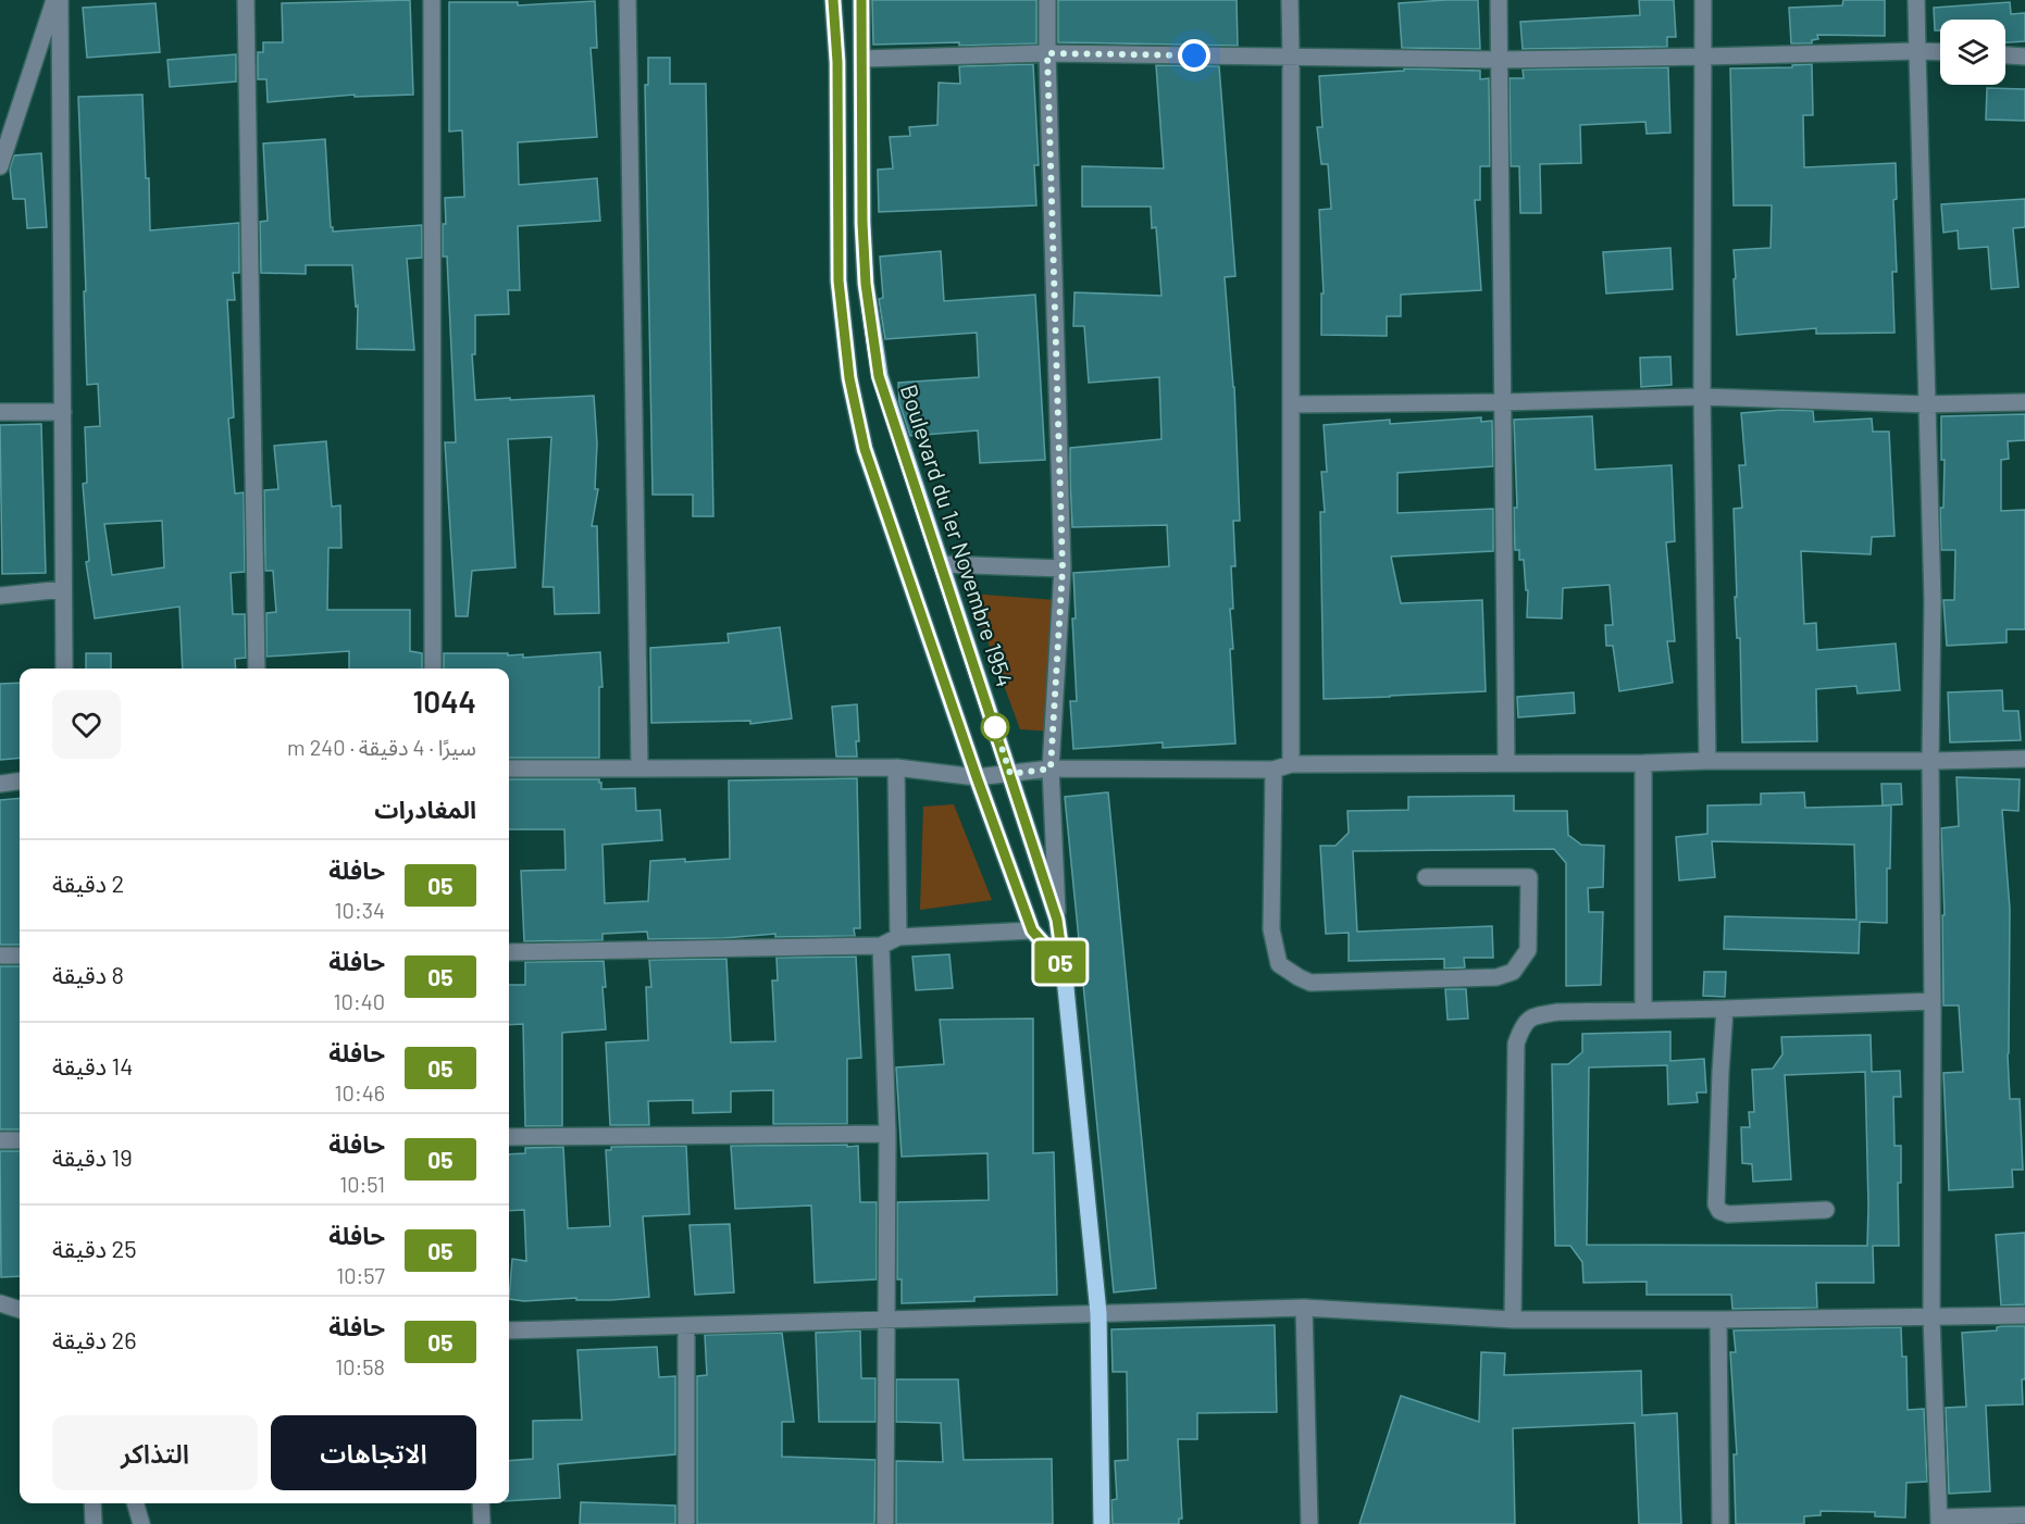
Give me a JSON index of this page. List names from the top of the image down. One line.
{"streets":{"main road":["Boulevard du 1er Novembre 1954"]},"lines":["bus line 05"],"page":{"on_map":"05","heading":[["1044","سيرًا · 4 دقيقة · 240 m"],"المغادرات"],"list":[{"mark":"05","name":"حافلة","note":"10:34","value":"2 دقيقة"},{"mark":"05","name":"حافلة","note":"10:40","value":"8 دقيقة"},{"mark":"05","name":"حافلة","note":"10:46","value":"14 دقيقة"},{"mark":"05","name":"حافلة","note":"10:51","value":"19 دقيقة"},{"mark":"05","name":"حافلة","note":"10:57","value":"25 دقيقة"},{"mark":"05","name":"حافلة","note":"10:58","value":"26 دقيقة"}],"buttons":["الاتجاهات","التذاكر"]}}
